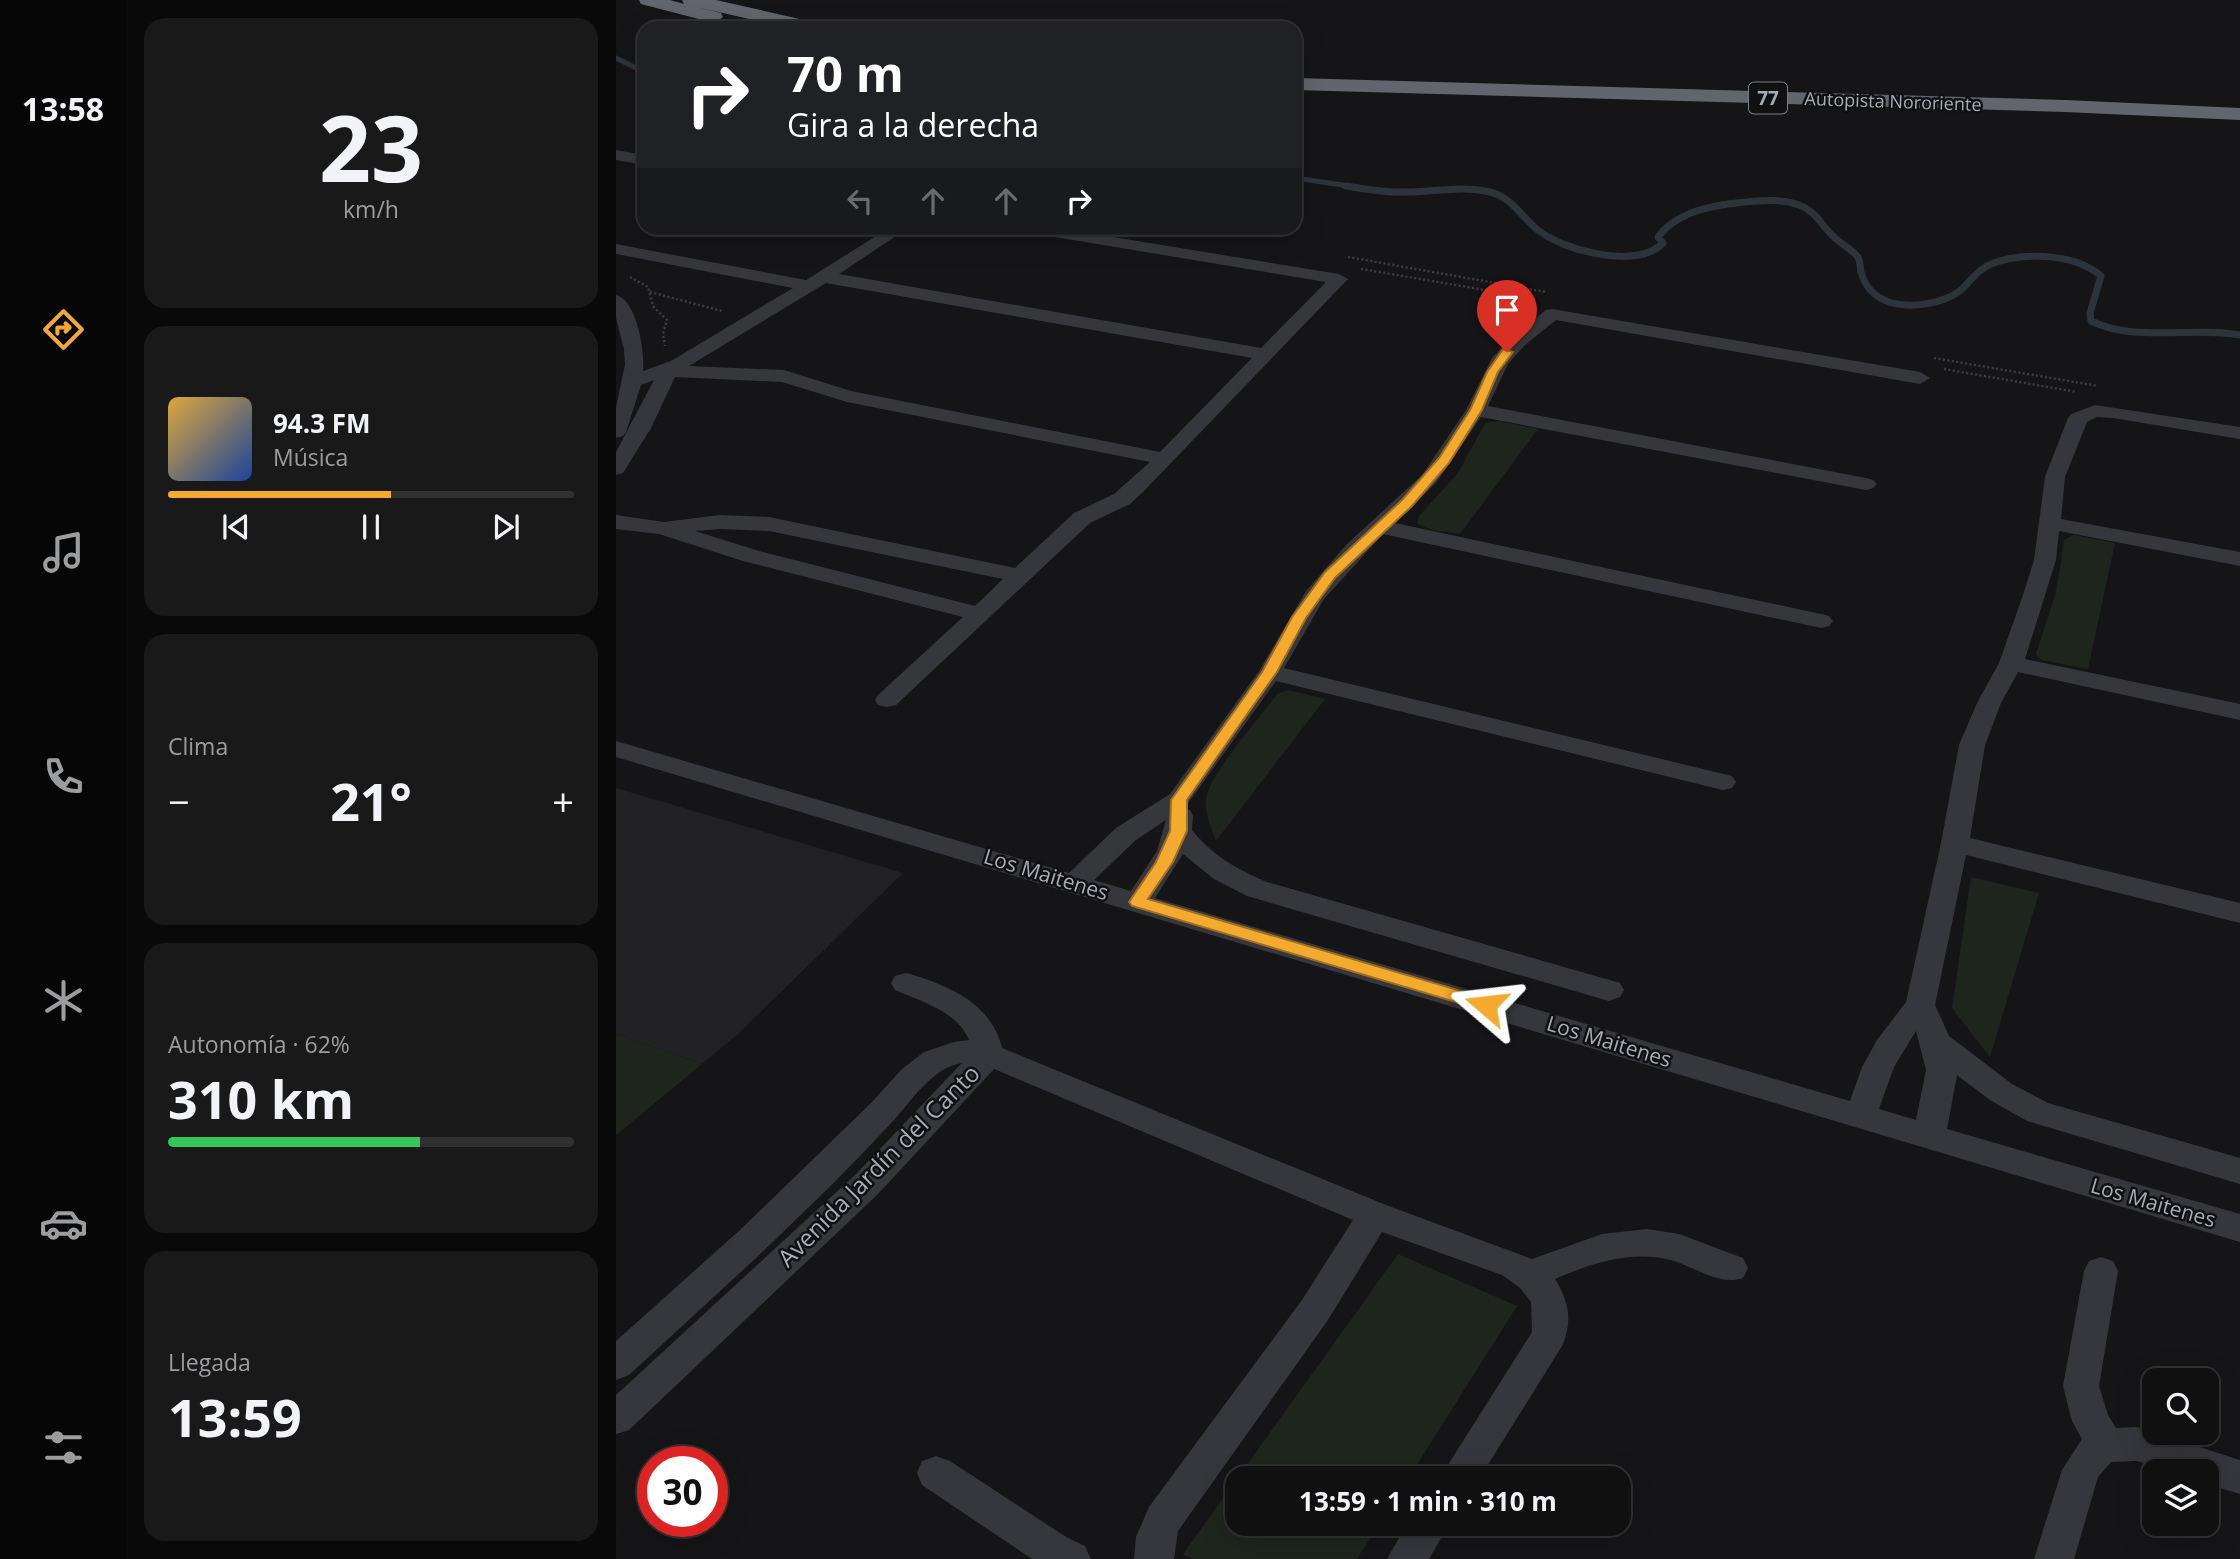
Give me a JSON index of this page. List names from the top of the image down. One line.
{"streets":{"highway":["77","Autopista Nororiente"],"street":["Los Maitenes","Avenida Jardín del Canto"]},"page":{"tabs":"13:58","tile":[["23","km/h"],"Clima",["Autonomía · 62%","310 km"],["Llegada","13:59"]],"turn":["70 m","Gira a la derecha"],"song":["94.3 FM","Música"],"heat":["−","21°","+"],"limit":"30","trip":"13:59 · 1 min · 310 m"}}
